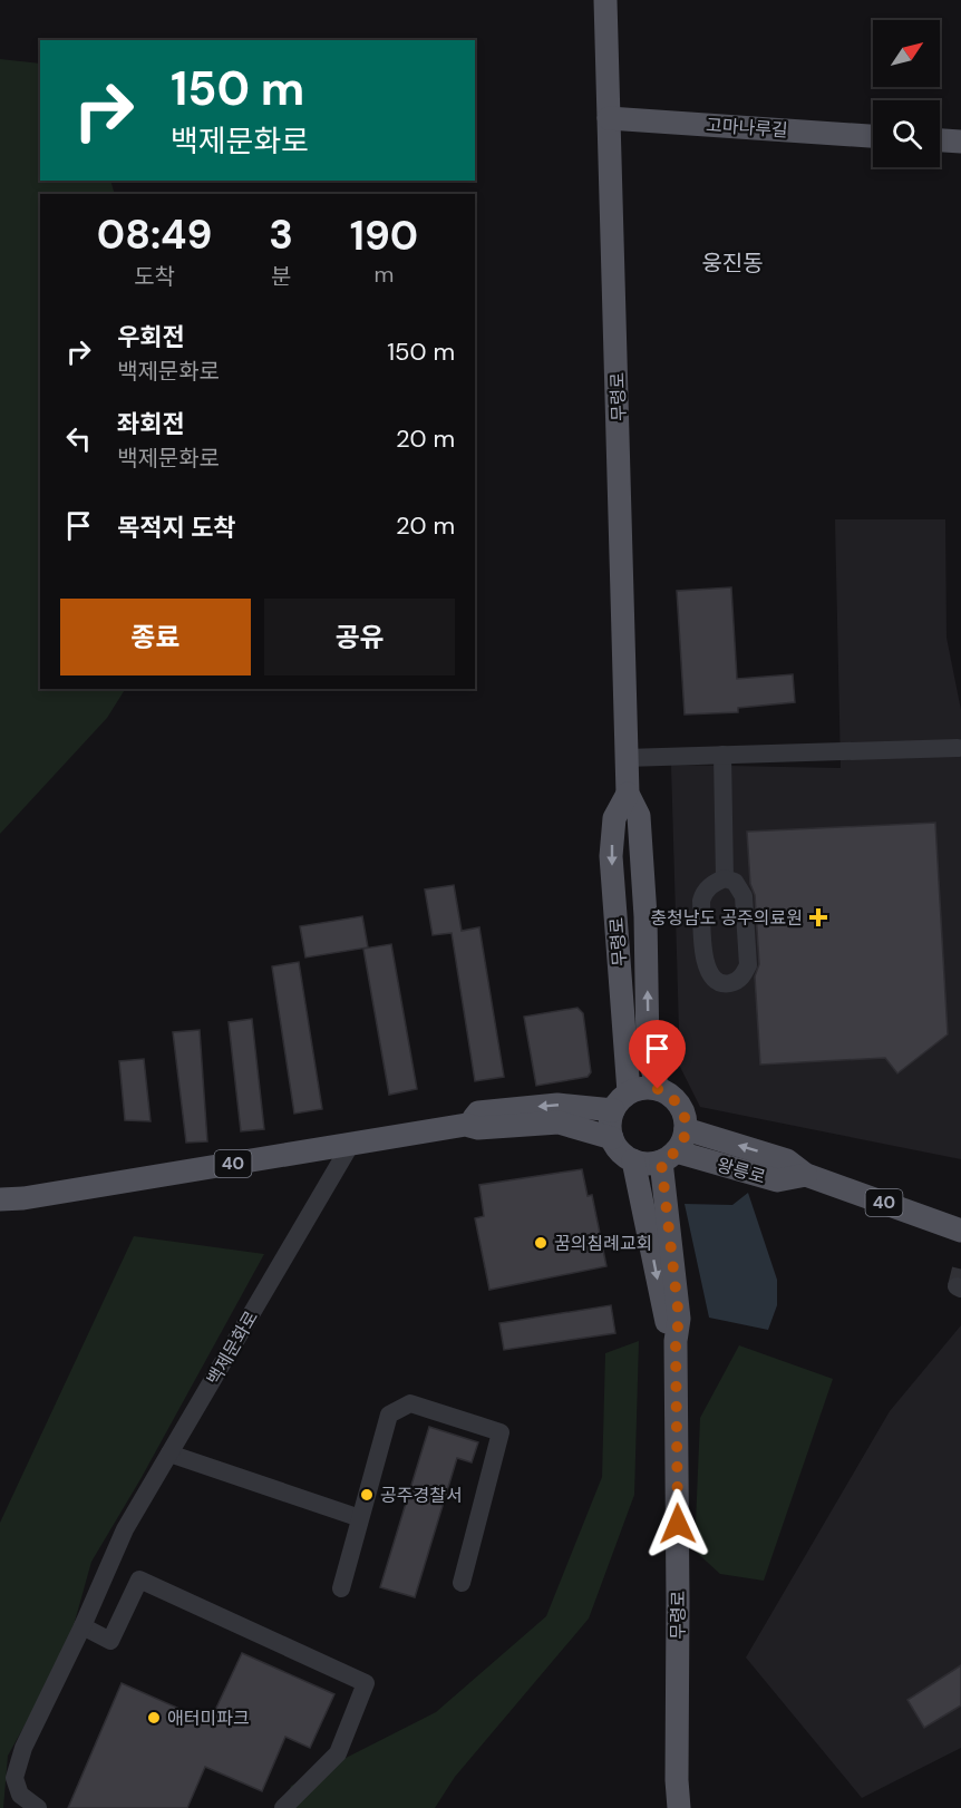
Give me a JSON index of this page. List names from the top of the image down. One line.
{"streets":{"main road":["고마나루길","무령로","40","왕릉로"],"street":["백제문화로"]},"crossings":[["고마나루길","무령로"],["무령로","40"],["무령로","왕릉로"],["40","왕릉로"],["40","백제문화로"]],"districts":["웅진동"],"places":{"health":["충청남도 공주의료원"],"other":["꿈의침례교회","공주경찰서","애터미파크"]},"north":"top right","page":{"turn":["150 m","백제문화로"],"eta":["08:49","도착","3","분","190","m"],"list":[{"name":"우회전","note":"백제문화로","value":"150 m"},{"name":"좌회전","note":"백제문화로","value":"20 m"},{"name":"목적지 도착","value":"20 m"}],"buttons":["종료","공유"]}}
